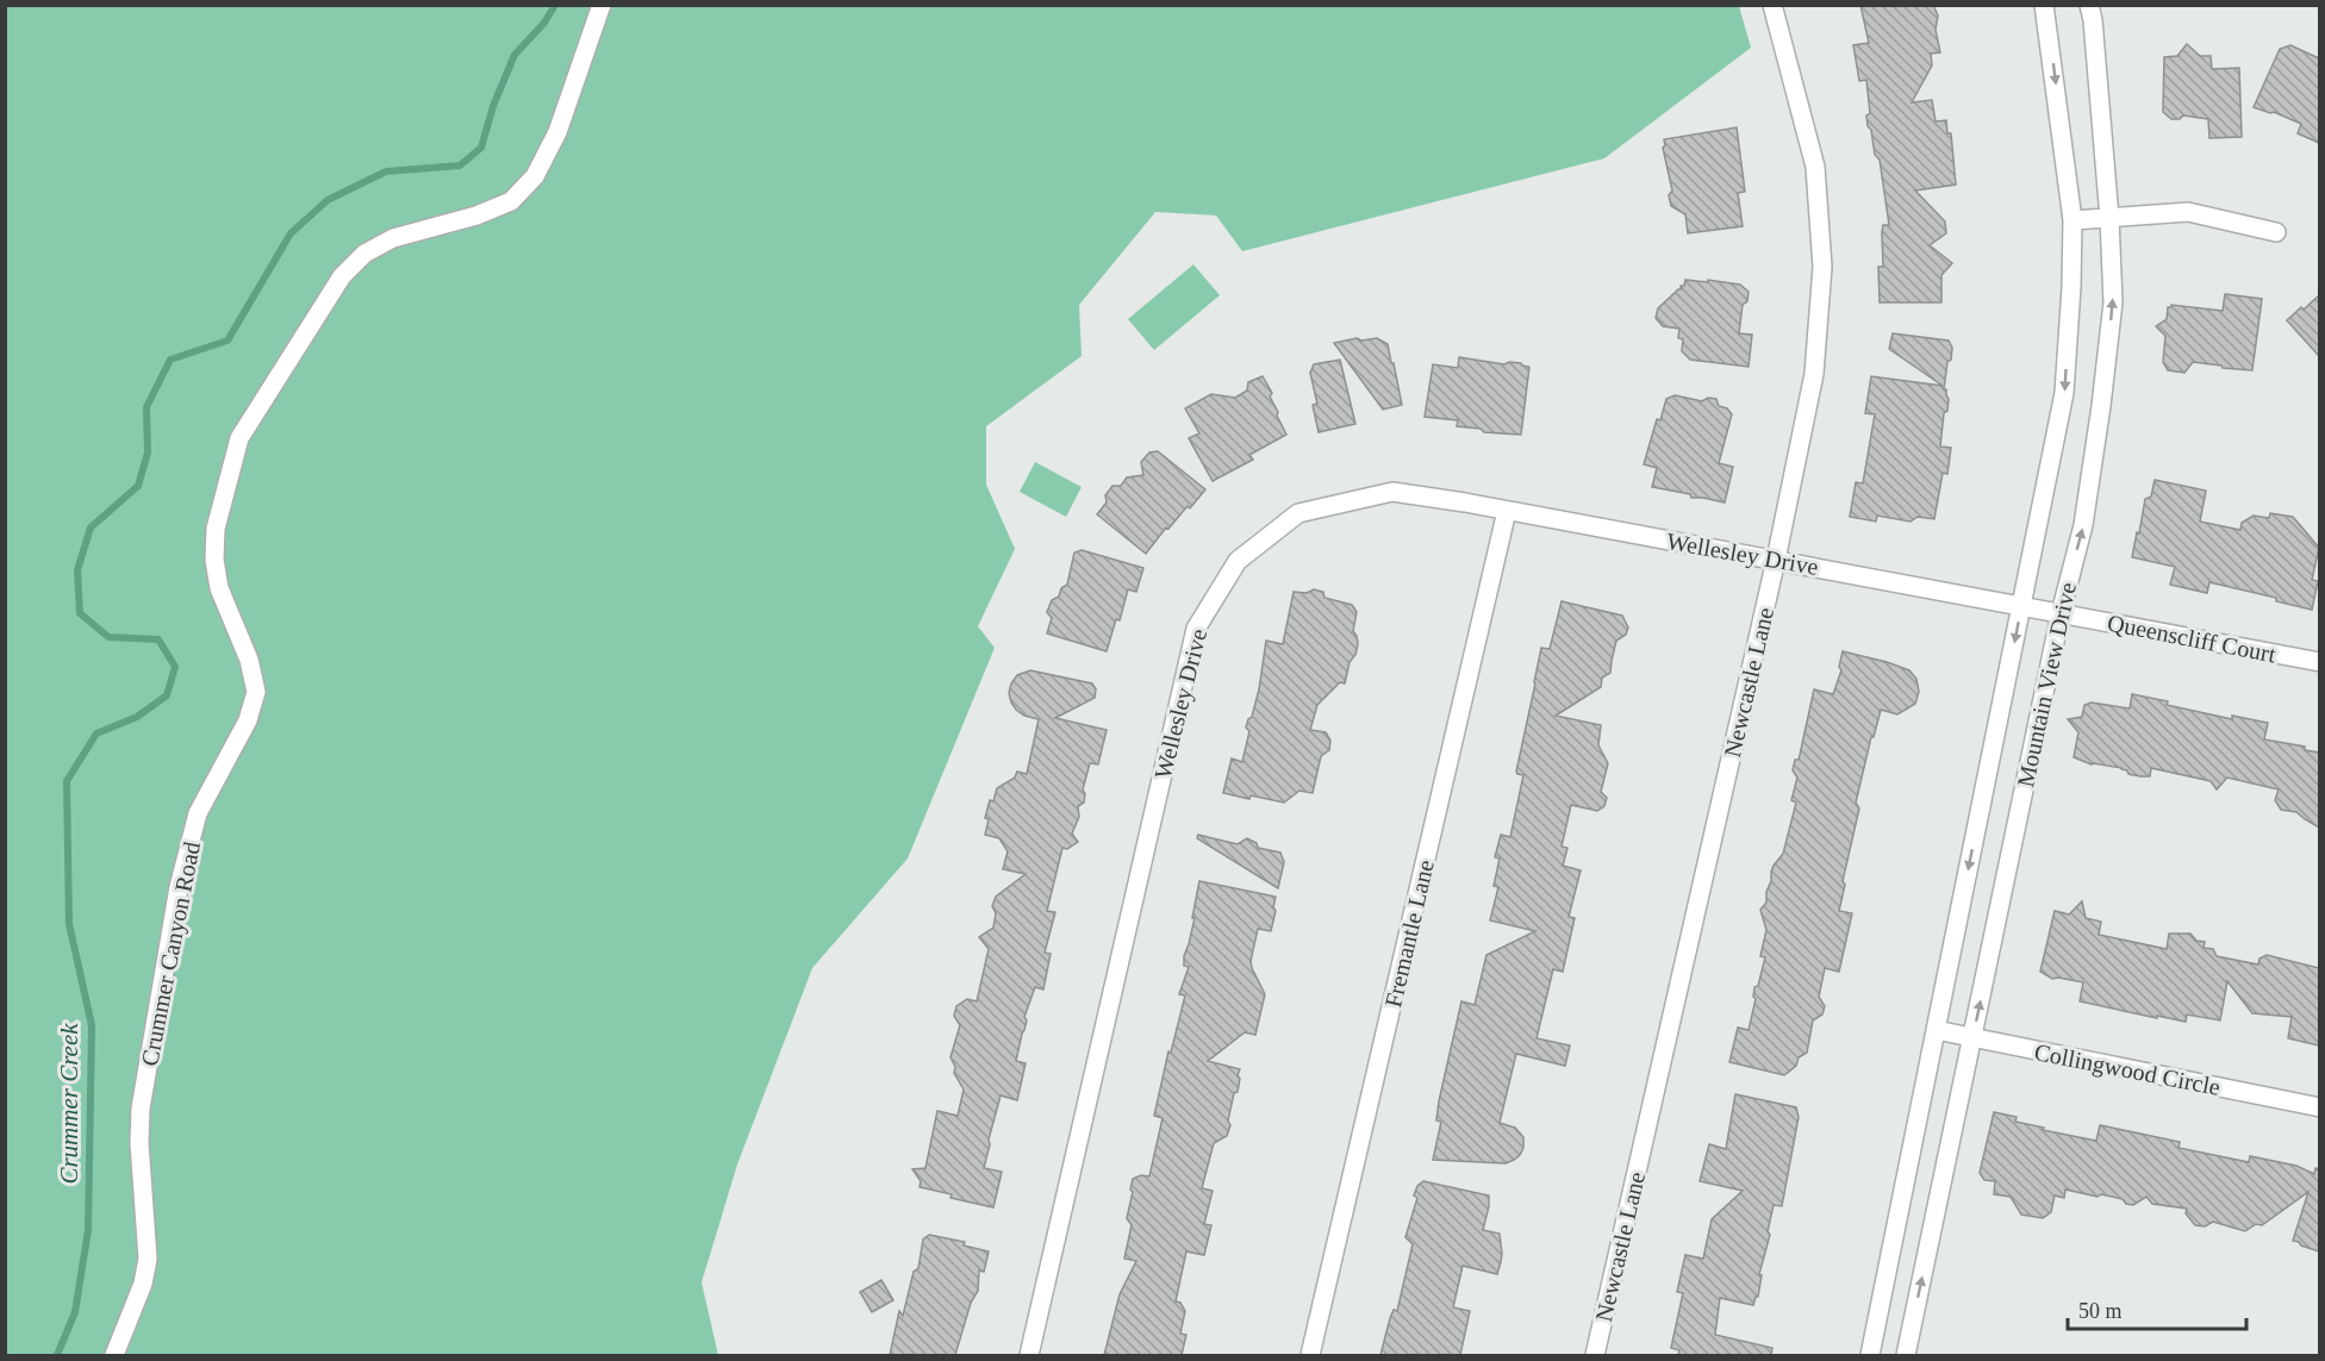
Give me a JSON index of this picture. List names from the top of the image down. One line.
{"streets":{"street":["Wellesley Drive","Queenscliff Court","Newcastle Lane","Mountain View Drive","Fremantle Lane","Crummer Canyon Road","Collingwood Circle"]},"crossings":[["Wellesley Drive","Queenscliff Court"],["Wellesley Drive","Newcastle Lane"],["Wellesley Drive","Mountain View Drive"],["Wellesley Drive","Fremantle Lane"],["Queenscliff Court","Mountain View Drive"],["Mountain View Drive","Collingwood Circle"]],"water":["Crummer Creek"],"scale_bar":"50 m"}
